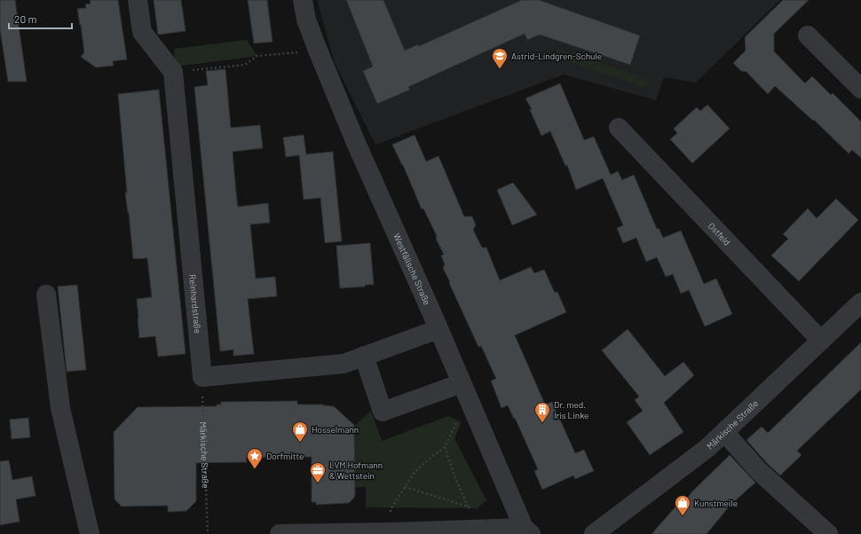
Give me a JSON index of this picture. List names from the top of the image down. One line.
{"streets":{"street":["Ostfeld","Westfälische Straße","Reinhardstraße","Märkische Straße"]},"crossings":[["Ostfeld","Märkische Straße"],["Reinhardstraße","Märkische Straße"]],"places":{"school or university":["Astrid-Lindgren-Schule"],"building":["Dr. med. Iris Linke"],"shop":["Hosselmann","Kunstmeile"],"place":["Dorfmitte"],"office":["LVM Hofmann & Wettstein"]},"scale_bar":"20 m"}
